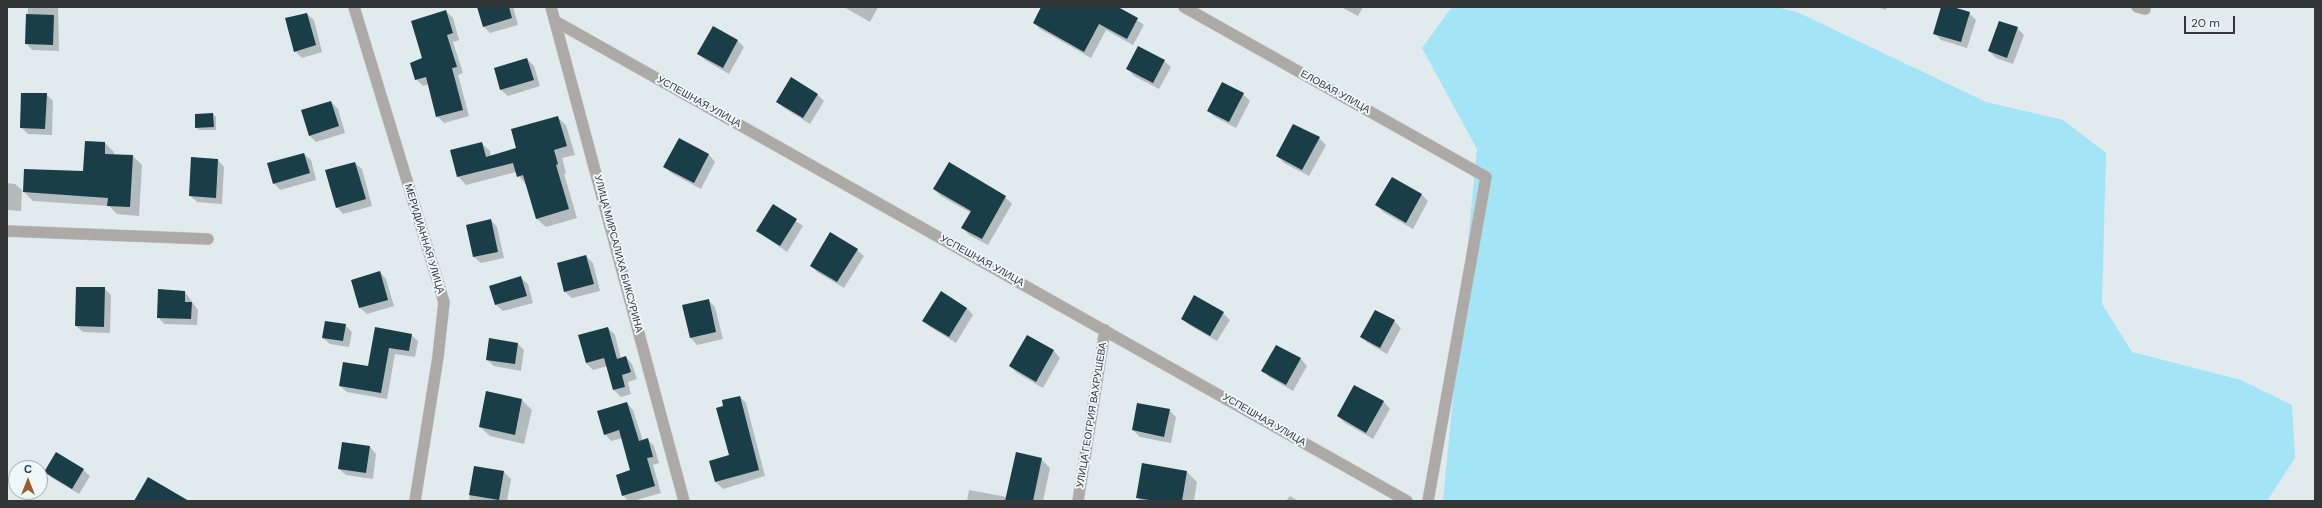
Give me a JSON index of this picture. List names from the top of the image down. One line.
{"streets":{"street":["ЕЛОВАЯ УЛИЦА","УСПЕШНАЯ УЛИЦА","МЕРИДИАННАЯ УЛИЦА","УЛИЦА МИРСАЛИХА БИКСУРИНА","УЛИЦА ГЕОГРИЯ ВАХРУШЕВА"]},"crossings":[["УСПЕШНАЯ УЛИЦА","УЛИЦА МИРСАЛИХА БИКСУРИНА"],["УСПЕШНАЯ УЛИЦА","УЛИЦА ГЕОГРИЯ ВАХРУШЕВА"]],"scale_bar":"20 m","north":"top"}
